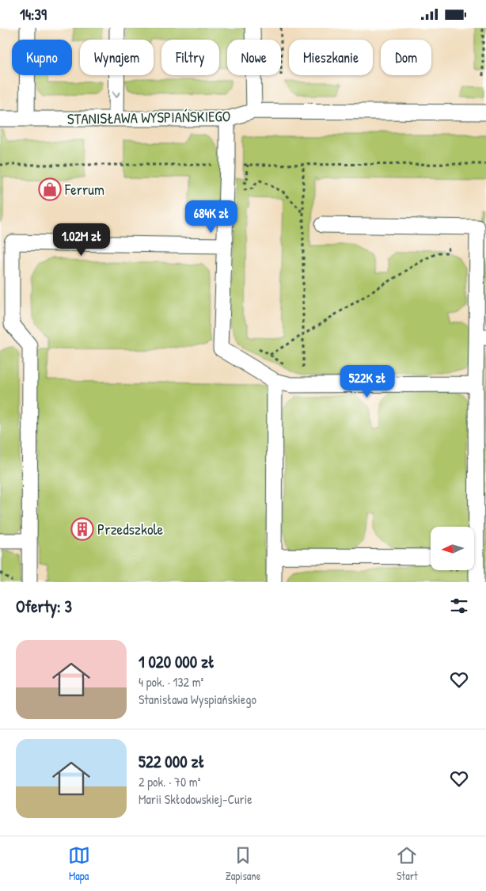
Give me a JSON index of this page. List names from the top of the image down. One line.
{"streets":{"street":["STANISŁAWA WYSPIAŃSKIEGO"]},"places":{"shop":["Ferrum"],"building":["Przedszkole"]},"north":"left","page":{"status":"14:39","chip":["Kupno","Wynajem","Filtry","Nowe","Mieszkanie","Dom"],"price":["684K zł","1.02M zł","522K zł"],"heading":"Oferty: 3","list":[{"name":"1 020 000 zł","note":"4 pok. · 132 m² · Stanisława Wyspiańskiego"},{"name":"522 000 zł","note":"2 pok. · 70 m² · Marii Skłodowskiej-Curie"}],"tabs":["Mapa","Zapisane","Start"]}}
